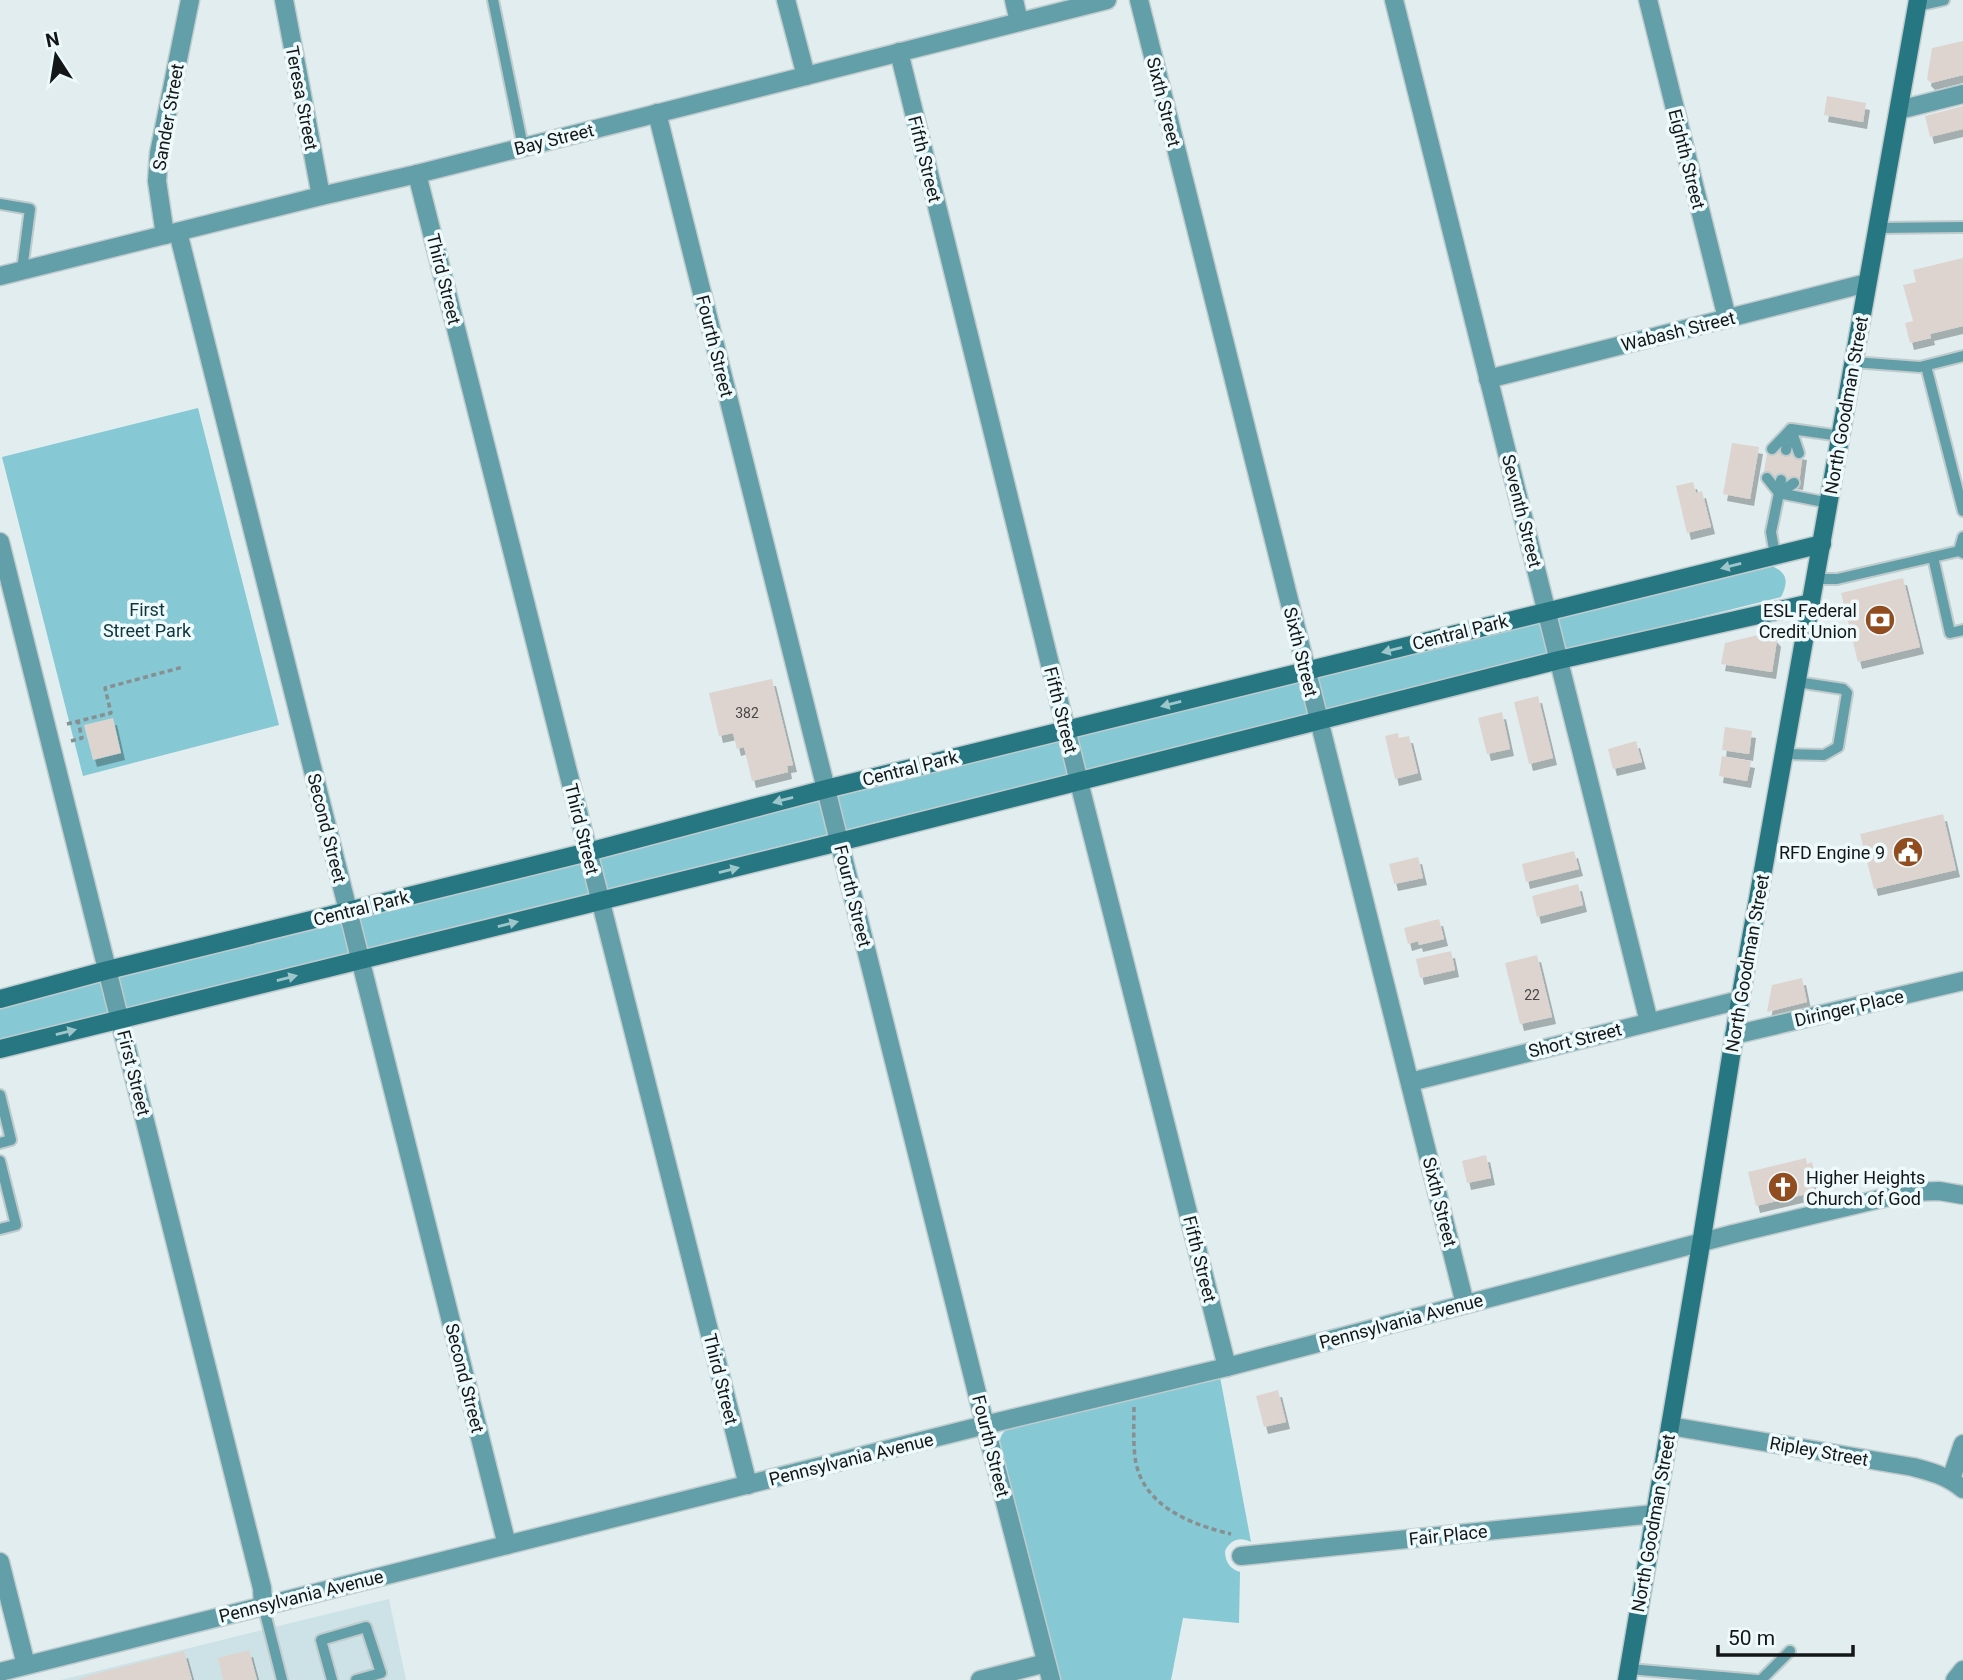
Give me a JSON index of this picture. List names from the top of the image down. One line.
{"streets":{"main road":["North Goodman Street","Central Park"],"street":["Teresa Street","Sixth Street","Sander Street","Bay Street","Fifth Street","Eighth Street","Third Street","Wabash Street","Fourth Street","Seventh Street","Second Street","Diringer Place","Short Street","First Street","Pennsylvania Avenue","Ripley Street","Fair Place"]},"crossings":[["Teresa Street","Bay Street"],["Sixth Street","Central Park"],["Sixth Street","Short Street"],["Sixth Street","Pennsylvania Avenue"],["Sander Street","Bay Street"],["Sander Street","Second Street"],["Bay Street","Fifth Street"],["Bay Street","Third Street"],["Bay Street","Fourth Street"],["Bay Street","Second Street"],["Fifth Street","Central Park"],["Fifth Street","Pennsylvania Avenue"],["Eighth Street","Wabash Street"],["Third Street","Central Park"],["Third Street","Pennsylvania Avenue"],["Wabash Street","North Goodman Street"],["Wabash Street","Seventh Street"],["Fourth Street","Central Park"],["Fourth Street","Pennsylvania Avenue"],["North Goodman Street","Central Park"],["North Goodman Street","Diringer Place"],["North Goodman Street","Short Street"],["North Goodman Street","Pennsylvania Avenue"],["North Goodman Street","Ripley Street"],["North Goodman Street","Fair Place"],["Seventh Street","Central Park"],["Seventh Street","Short Street"],["Central Park","Second Street"],["Central Park","First Street"],["Second Street","Pennsylvania Avenue"],["First Street","Pennsylvania Avenue"]],"parks":["First Street Park"],"places":{"bank":["ESL Federal Credit Union"],"public building":["RFD Engine 9"],"church":["Higher Heights Church of God"]},"house_numbers":["382","22"],"scale_bar":"50 m","north":"top"}
